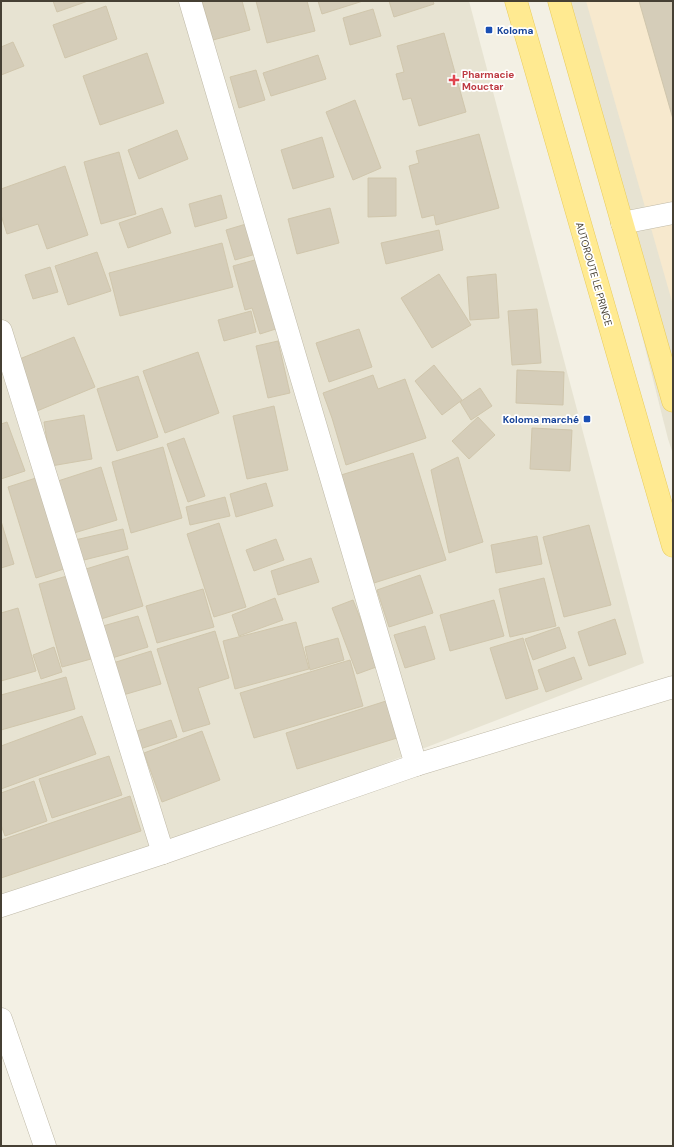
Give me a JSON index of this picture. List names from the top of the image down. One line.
{"streets":{"main road":["AUTOROUTE LE PRINCE"]},"places":{"transit":["Koloma","Koloma marché"],"health":["Pharmacie Mouctar"]}}
